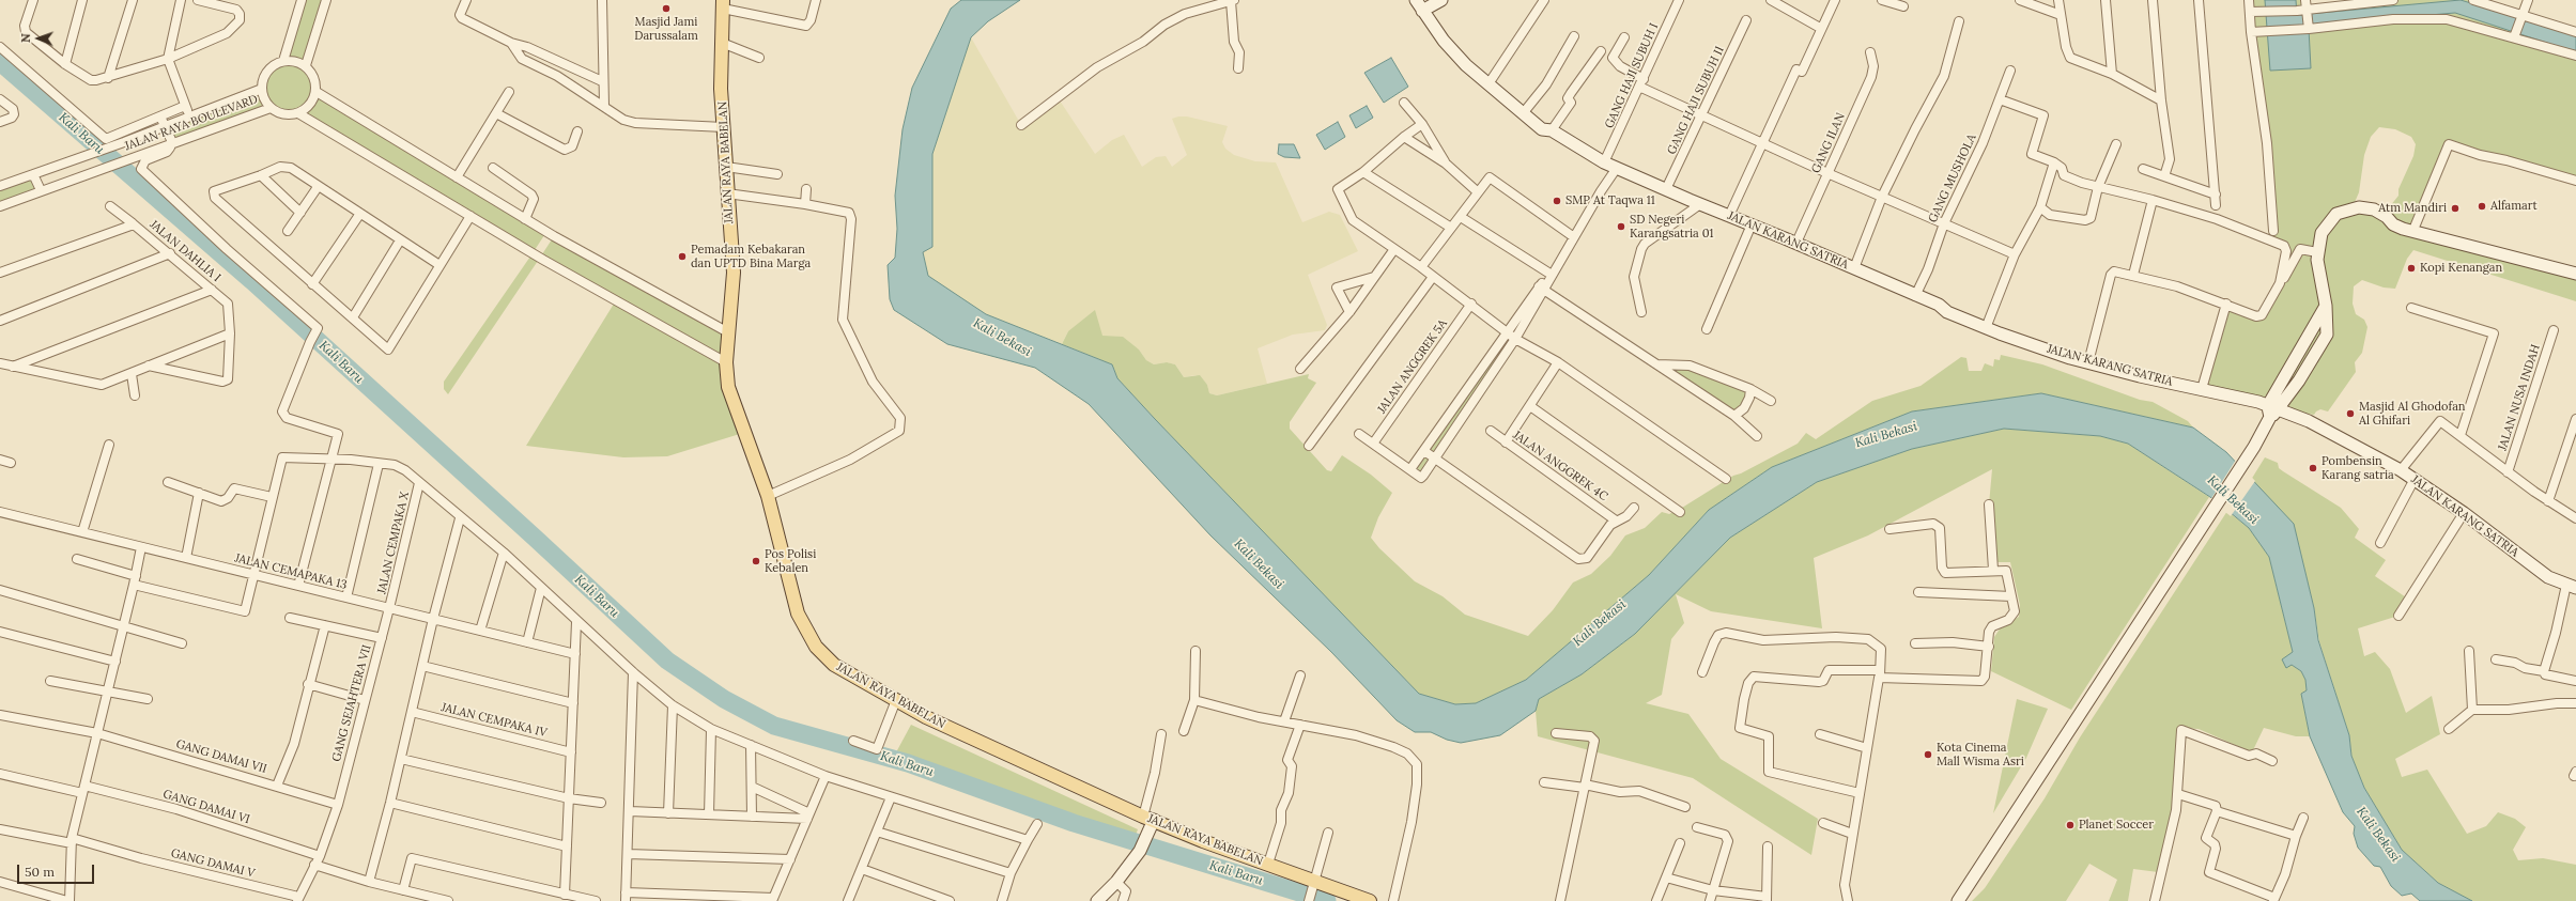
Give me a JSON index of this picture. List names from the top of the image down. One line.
{"streets":{"main road":["JALAN RAYA BABELAN"],"street":["GANG HAJI SUBUH I","GANG HAJI SUBUH II","JALAN RAYA BOULEVARD","GANG ILAN","GANG MUSHOLA","JALAN KARANG SATRIA","JALAN DAHLIA I","JALAN ANGGREK 5A","JALAN NUSA INDAH","JALAN ANGGREK 4C","JALAN CEMPAKA X","JALAN CEMAPAKA 13","GANG SEJAHTERA VII","JALAN CEMPAKA IV","GANG DAMAI VII","GANG DAMAI VI","GANG DAMAI V"]},"crossings":[["GANG HAJI SUBUH I","JALAN KARANG SATRIA"],["GANG HAJI SUBUH II","JALAN KARANG SATRIA"],["GANG ILAN","JALAN KARANG SATRIA"],["GANG MUSHOLA","JALAN KARANG SATRIA"],["JALAN CEMPAKA X","JALAN CEMAPAKA 13"],["JALAN CEMPAKA X","GANG SEJAHTERA VII"],["JALAN CEMAPAKA 13","GANG SEJAHTERA VII"],["GANG SEJAHTERA VII","GANG DAMAI VII"],["GANG SEJAHTERA VII","GANG DAMAI VI"],["GANG SEJAHTERA VII","GANG DAMAI V"]],"water":["Kali Baru","Kali Bekasi"],"places":["Masjid Jami Darussalam","SMP At Taqwa 11","Alfamart","Atm Mandiri","SD Negeri Karangsatria 01","Pemadam Kebakaran dan UPTD Bina Marga","Kopi Kenangan","Masjid Al Ghodofan Al Ghifari","Pombensin Karang satria","Pos Polisi Kebalen","Kota Cinema Mall Wisma Asri","Planet Soccer"],"scale_bar":"50 m","north":"left"}
